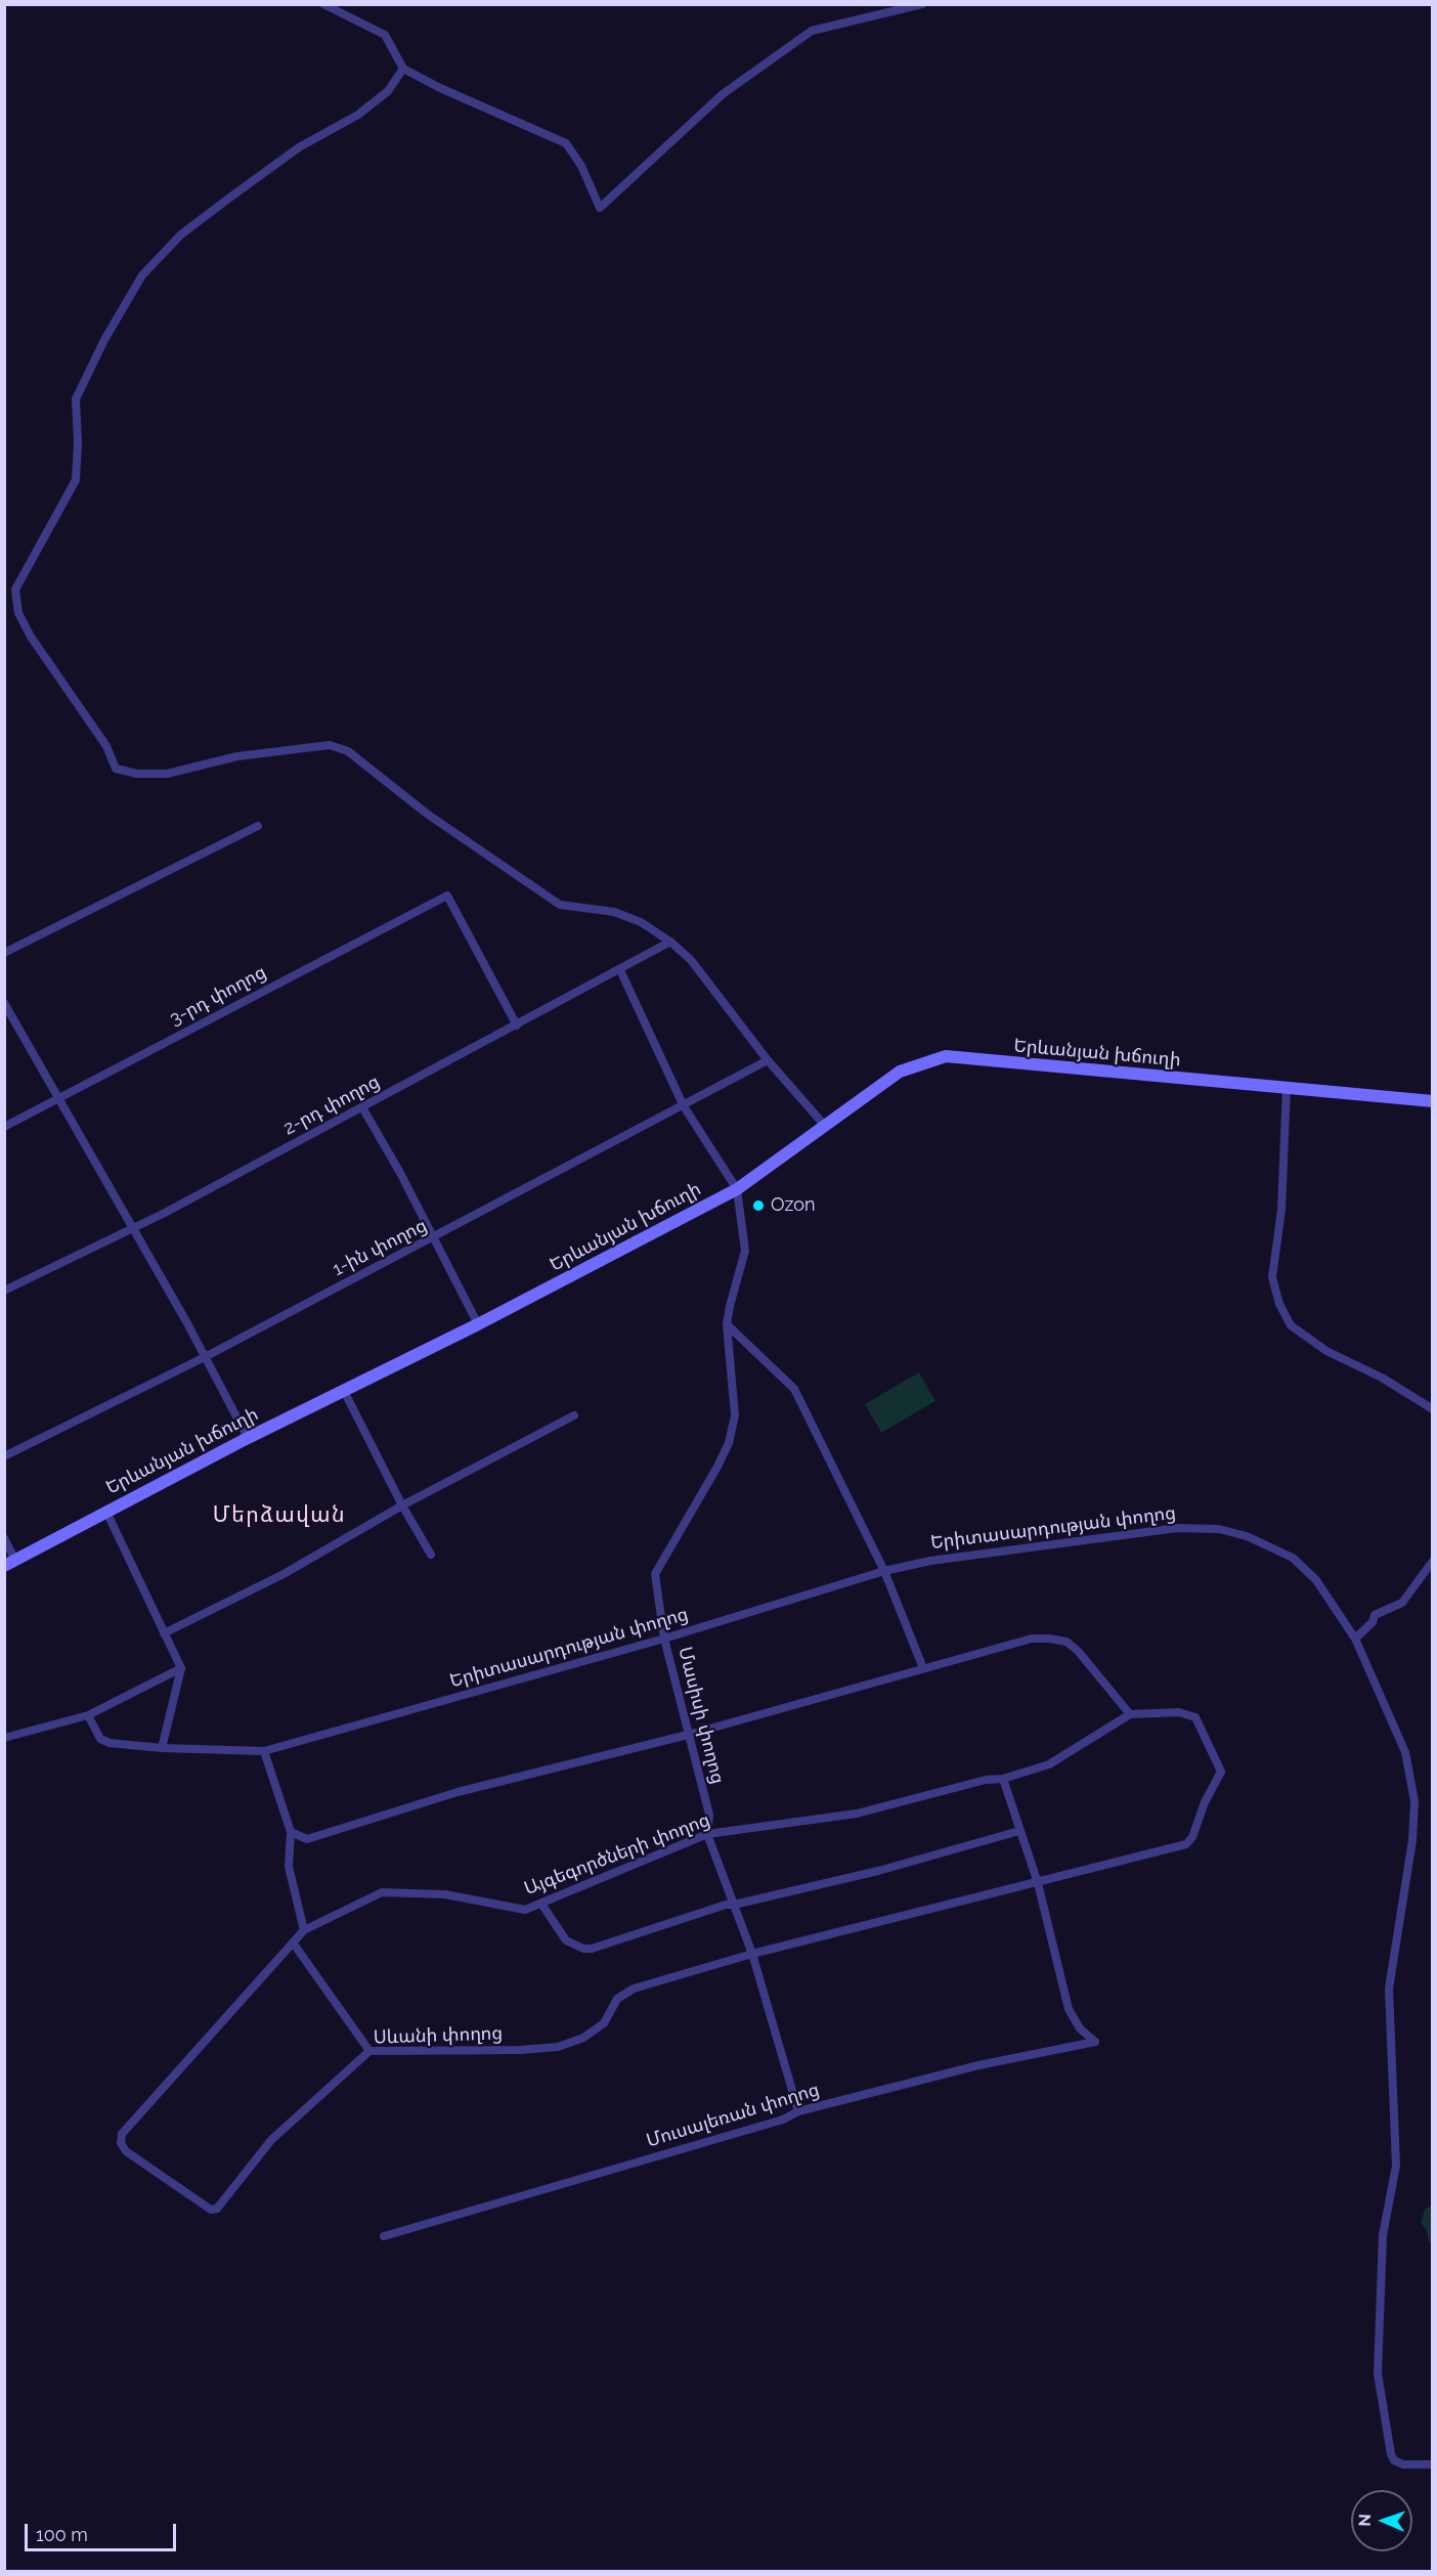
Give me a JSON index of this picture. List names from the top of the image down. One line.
{"streets":{"main road":["Երևանյան խճուղի"],"street":["3-րդ փողոց","2-րդ փողոց","1-ին փողոց","Երիտասարդության փողոց","Մասիսի փողոց","Այգեգործների փողոց","Սևանի փողոց","Մուսալեռան փողոց"]},"crossings":[["3-րդ փողոց","2-րդ փողոց"],["Երևանյան խճուղի","Մասիսի փողոց"],["Երիտասարդության փողոց","Մասիսի փողոց"],["Մասիսի փողոց","Այգեգործների փողոց"],["Մասիսի փողոց","Սևանի փողոց"],["Մասիսի փողոց","Մուսալեռան փողոց"],["Այգեգործների փողոց","Սևանի փողոց"],["Սևանի փողոց","Մուսալեռան փողոց"]],"districts":["Մերձավան"],"places":["Ozon"],"scale_bar":"100 m","north":"left"}
